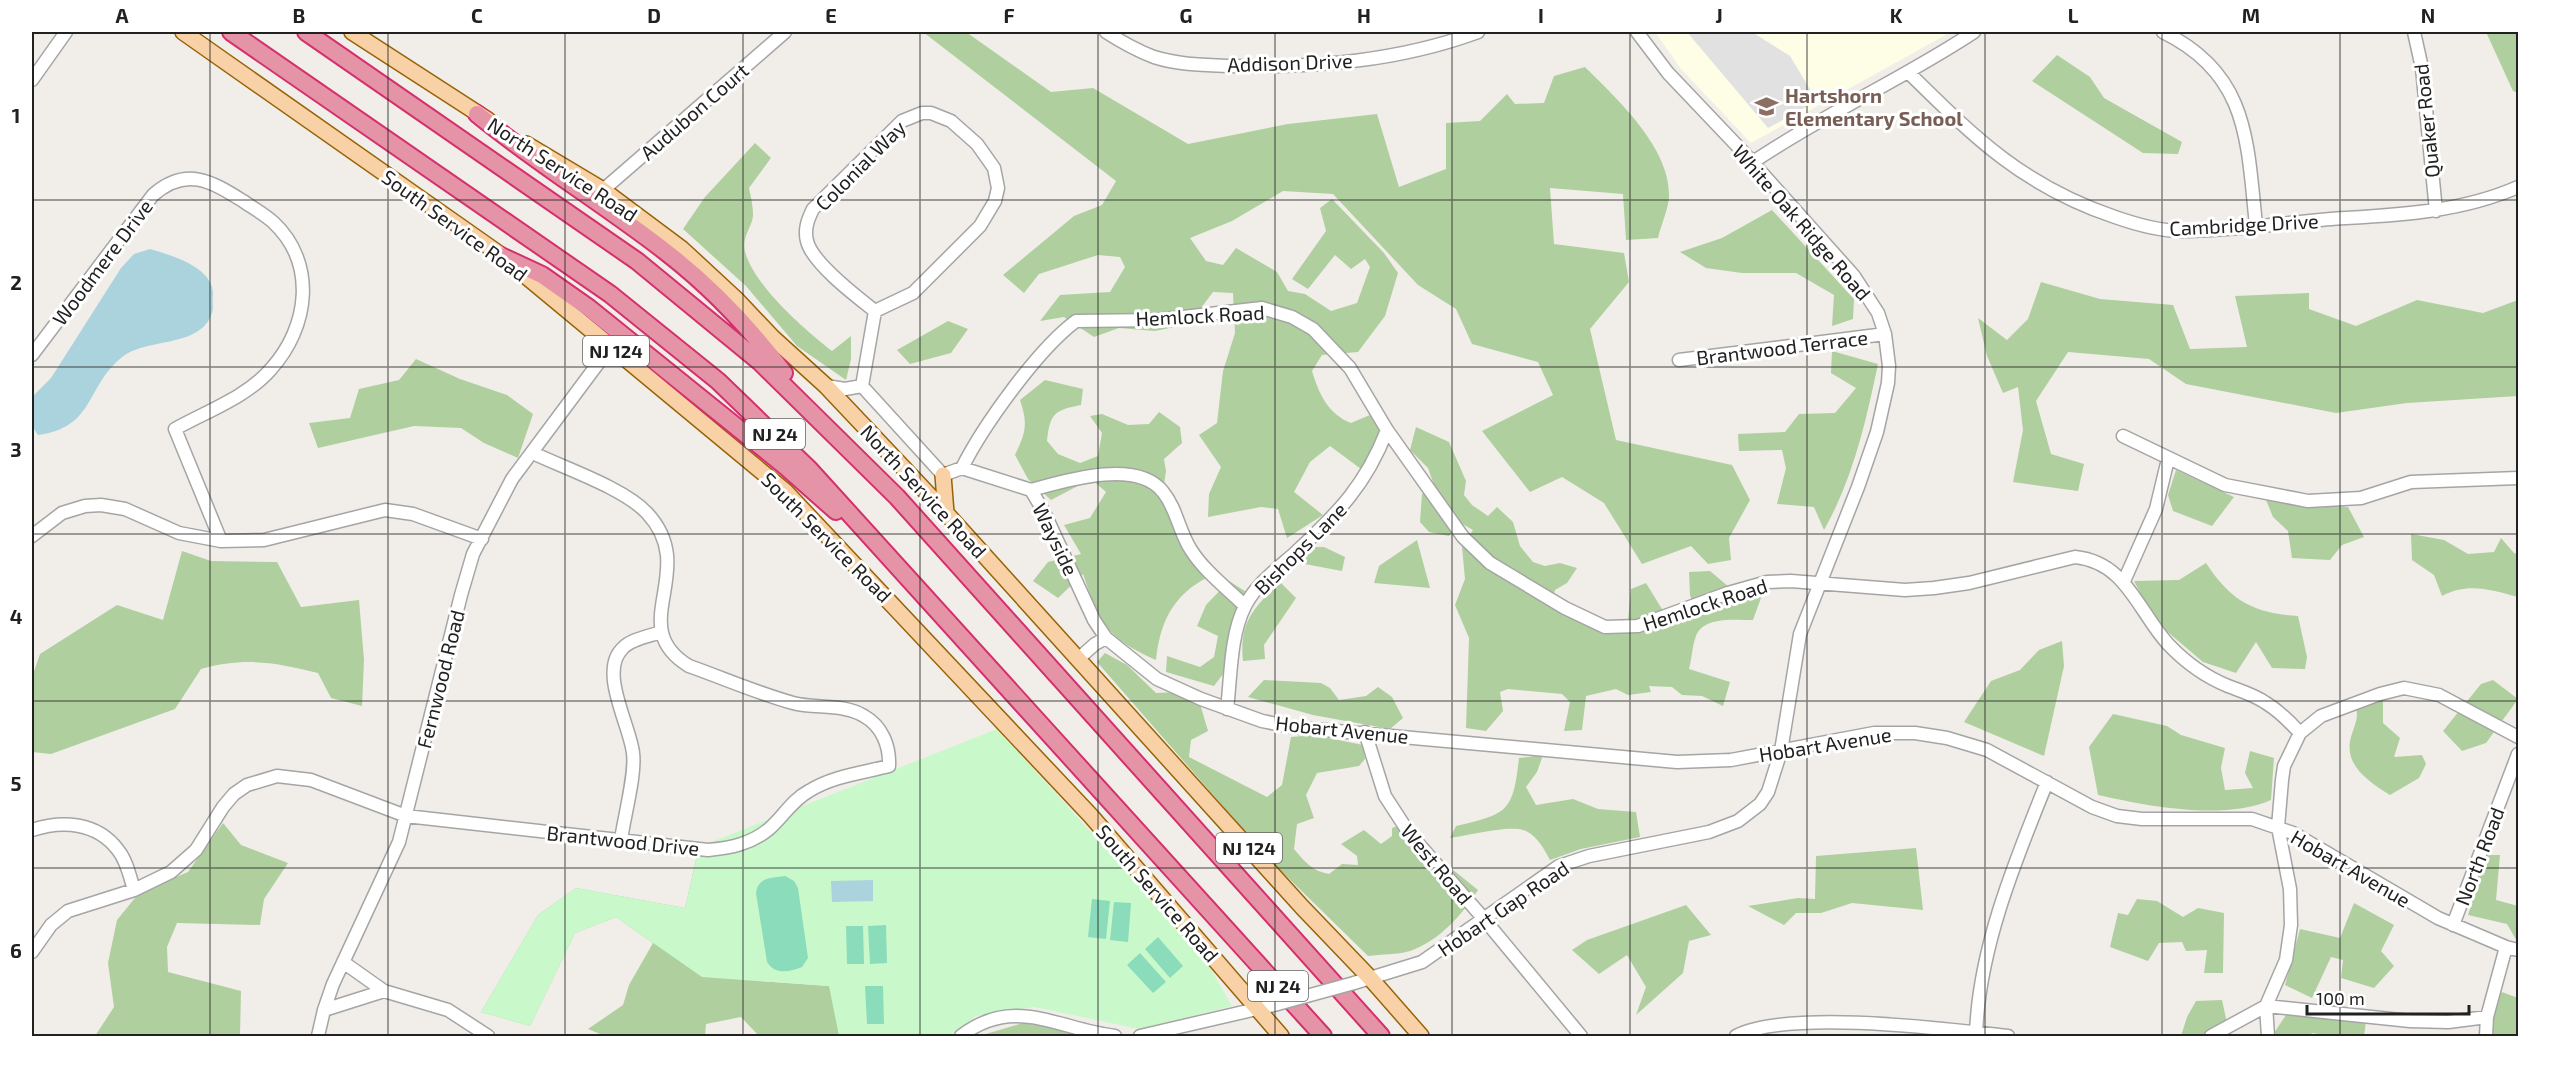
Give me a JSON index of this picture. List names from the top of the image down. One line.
{"streets":{"highway":["NJ 24"],"main road":["North Service Road","South Service Road","NJ 124"],"street":["Addison Drive","Audubon Court","Quaker Road","Colonial Way","White Oak Ridge Road","Cambridge Drive","Woodmere Drive","Hemlock Road","Brantwood Terrace","Wayside","Bishops Lane","Fernwood Road","Hobart Avenue","Brantwood Drive","North Road","West Road","Hobart Gap Road"]},"crossings":[["Audubon Court","North Service Road"],["Quaker Road","Cambridge Drive"],["North Service Road","Hobart Gap Road"],["White Oak Ridge Road","Hemlock Road"],["White Oak Ridge Road","Brantwood Terrace"],["White Oak Ridge Road","Hobart Avenue"],["White Oak Ridge Road","Hobart Gap Road"],["South Service Road","Fernwood Road"],["South Service Road","Hobart Gap Road"],["Hemlock Road","Wayside"],["Hemlock Road","Bishops Lane"],["Wayside","Hobart Avenue"],["Bishops Lane","Hobart Avenue"],["Fernwood Road","Brantwood Drive"],["Hobart Avenue","North Road"],["Hobart Avenue","West Road"],["Hobart Avenue","Hobart Gap Road"],["West Road","Hobart Gap Road"]],"places":{"school or university":["Hartshorn Elementary School"]},"scale_bar":"100 m","grid":{"columns":["A","B","C","D","E","F","G","H","I","J","K","L","M","N"],"rows":["1","2","3","4","5","6"]}}
